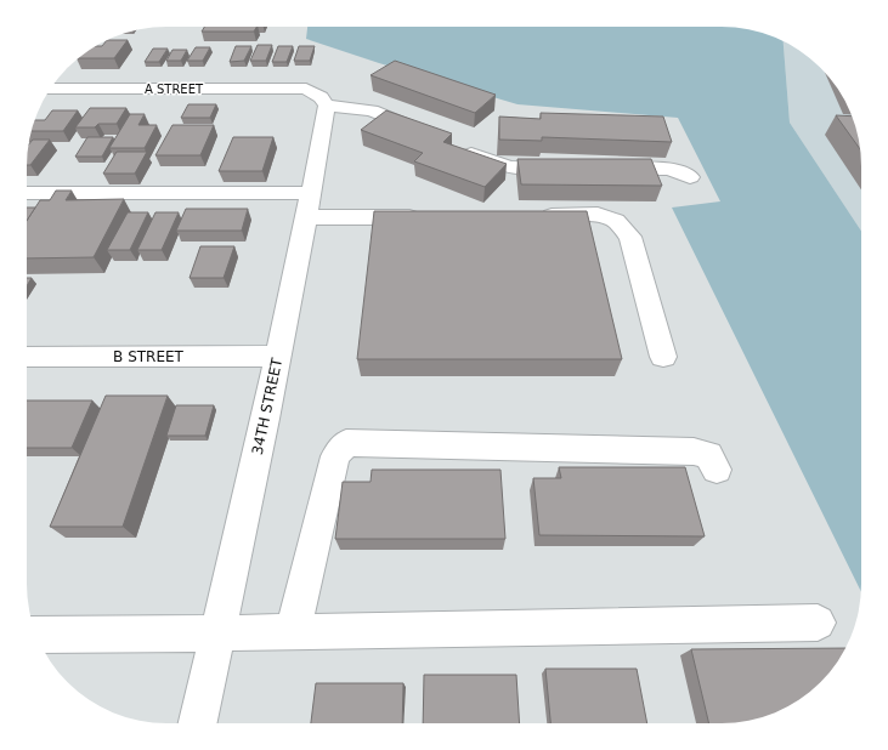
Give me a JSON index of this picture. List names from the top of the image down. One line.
{"streets":{"street":["A STREET","B STREET","34TH STREET"]},"crossings":[["A STREET","34TH STREET"],["B STREET","34TH STREET"]]}
